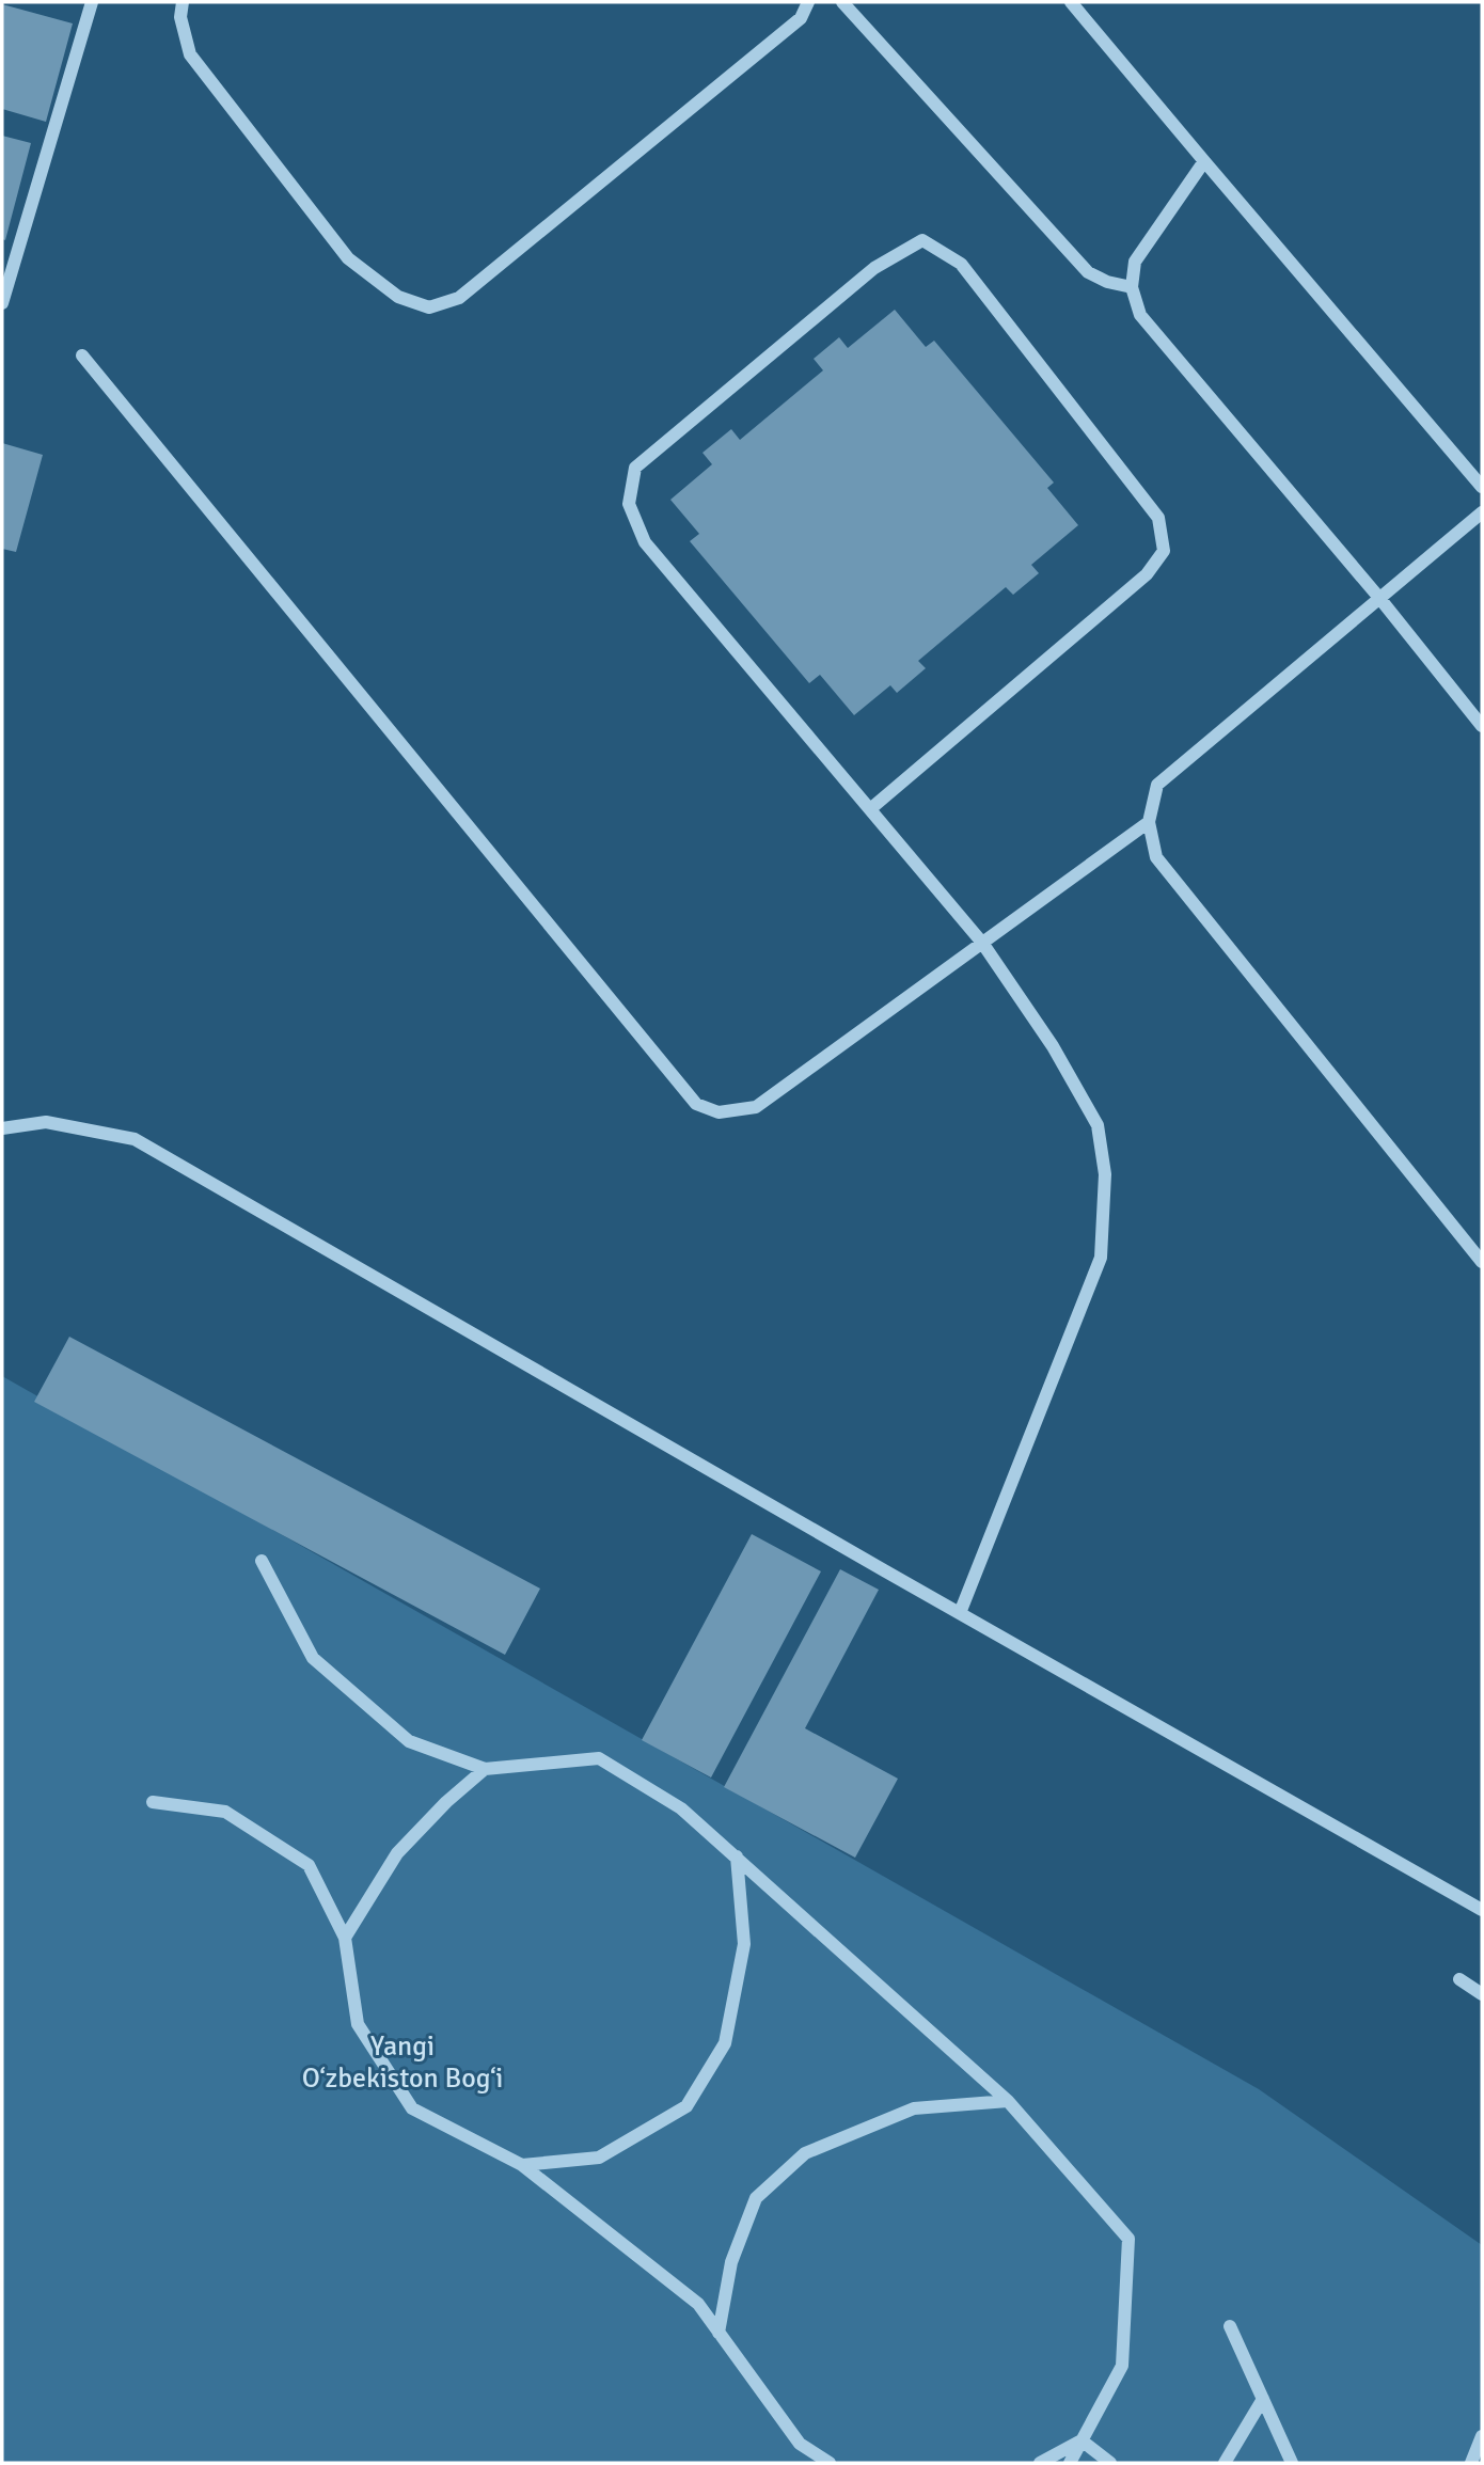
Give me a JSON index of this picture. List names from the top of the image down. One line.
{"parks":["Yangi Oʻzbekiston Bogʻi"]}
